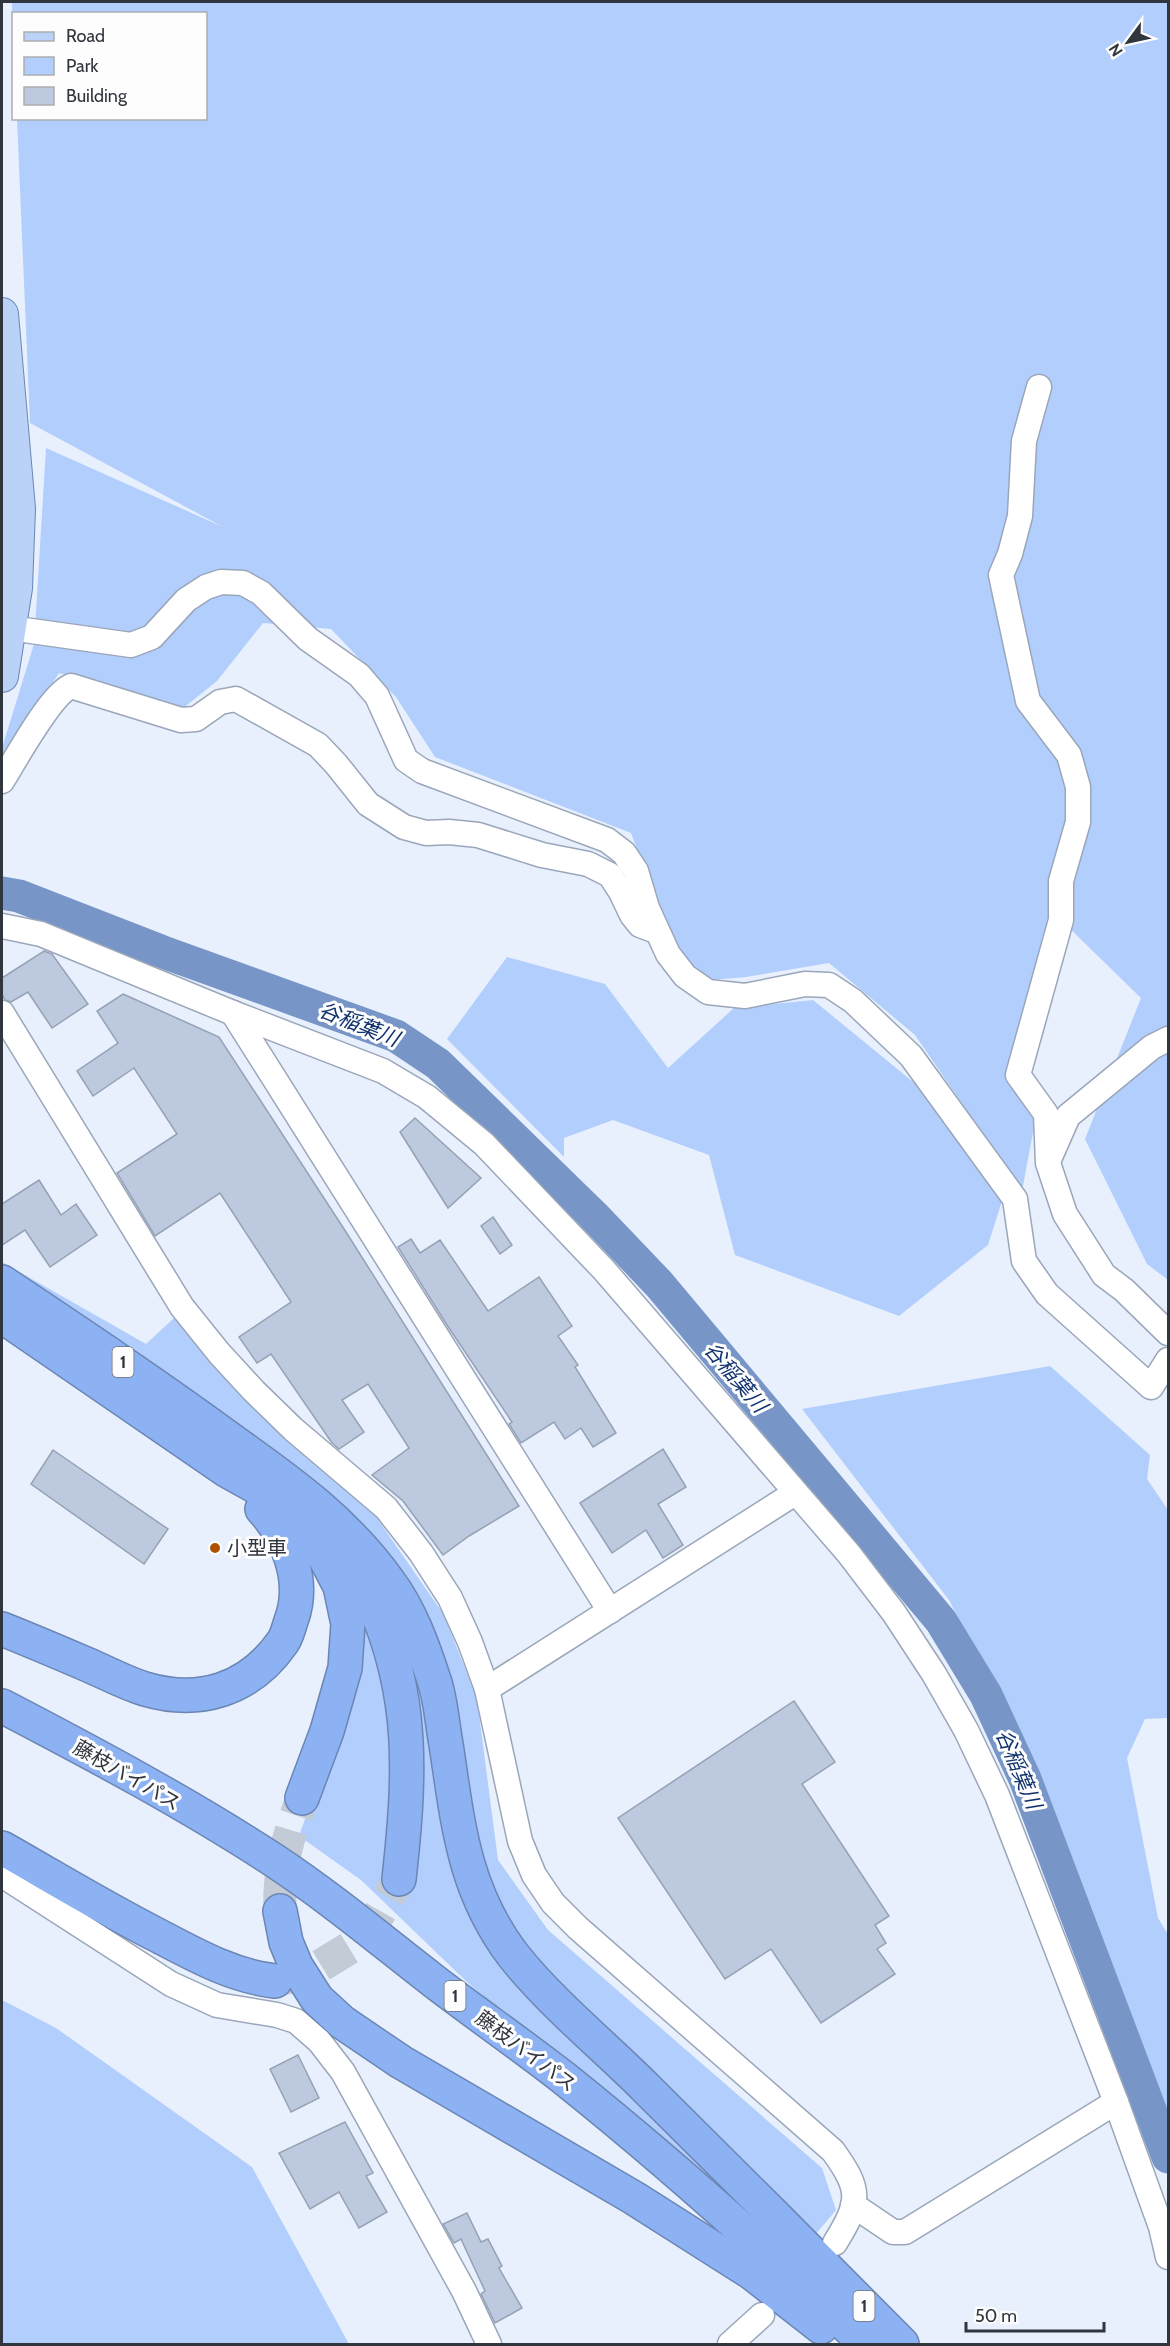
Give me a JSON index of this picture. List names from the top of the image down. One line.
{"streets":{"highway":["1","藤枝バイパス"]},"water":["谷稲葉川"],"places":["小型車"],"legend":["Road","Park","Building"],"scale_bar":"50 m","north":"bottom left"}
